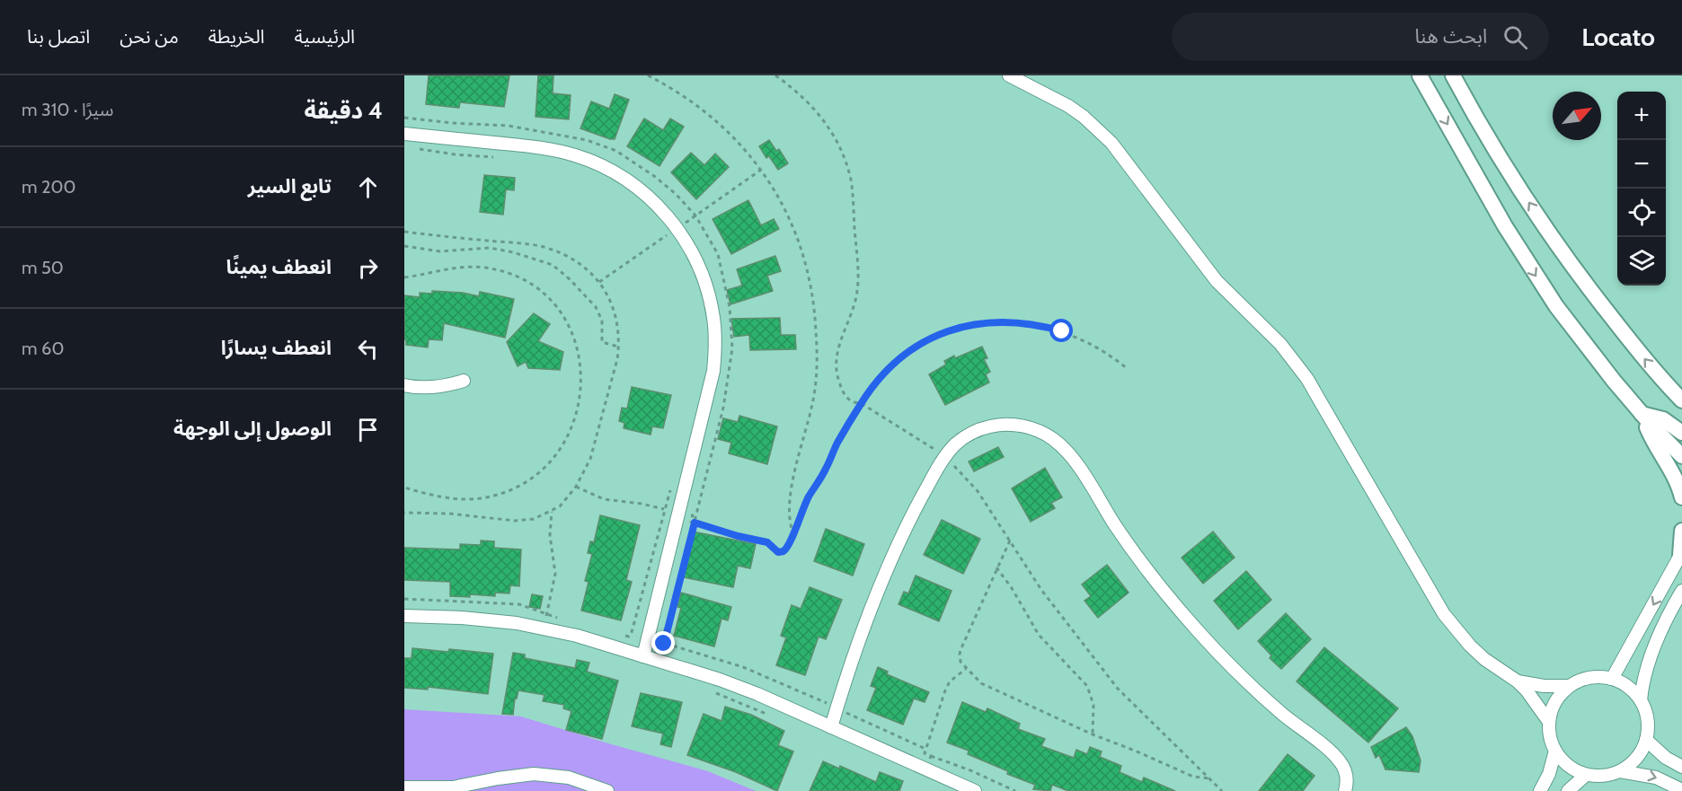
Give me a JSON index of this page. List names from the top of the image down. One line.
{"north":"top right","page":{"header":"Locato","search":"ابحث هنا","nav":["الرئيسية","الخريطة","من نحن","اتصل بنا"],"heading":["4 دقيقة","سيرًا · 310 m"],"map_buttons":["+","−"],"list":[["تابع السير","200 m"],["انعطف يمينًا","50 m"],["انعطف يسارًا","60 m"],"الوصول إلى الوجهة"]}}
